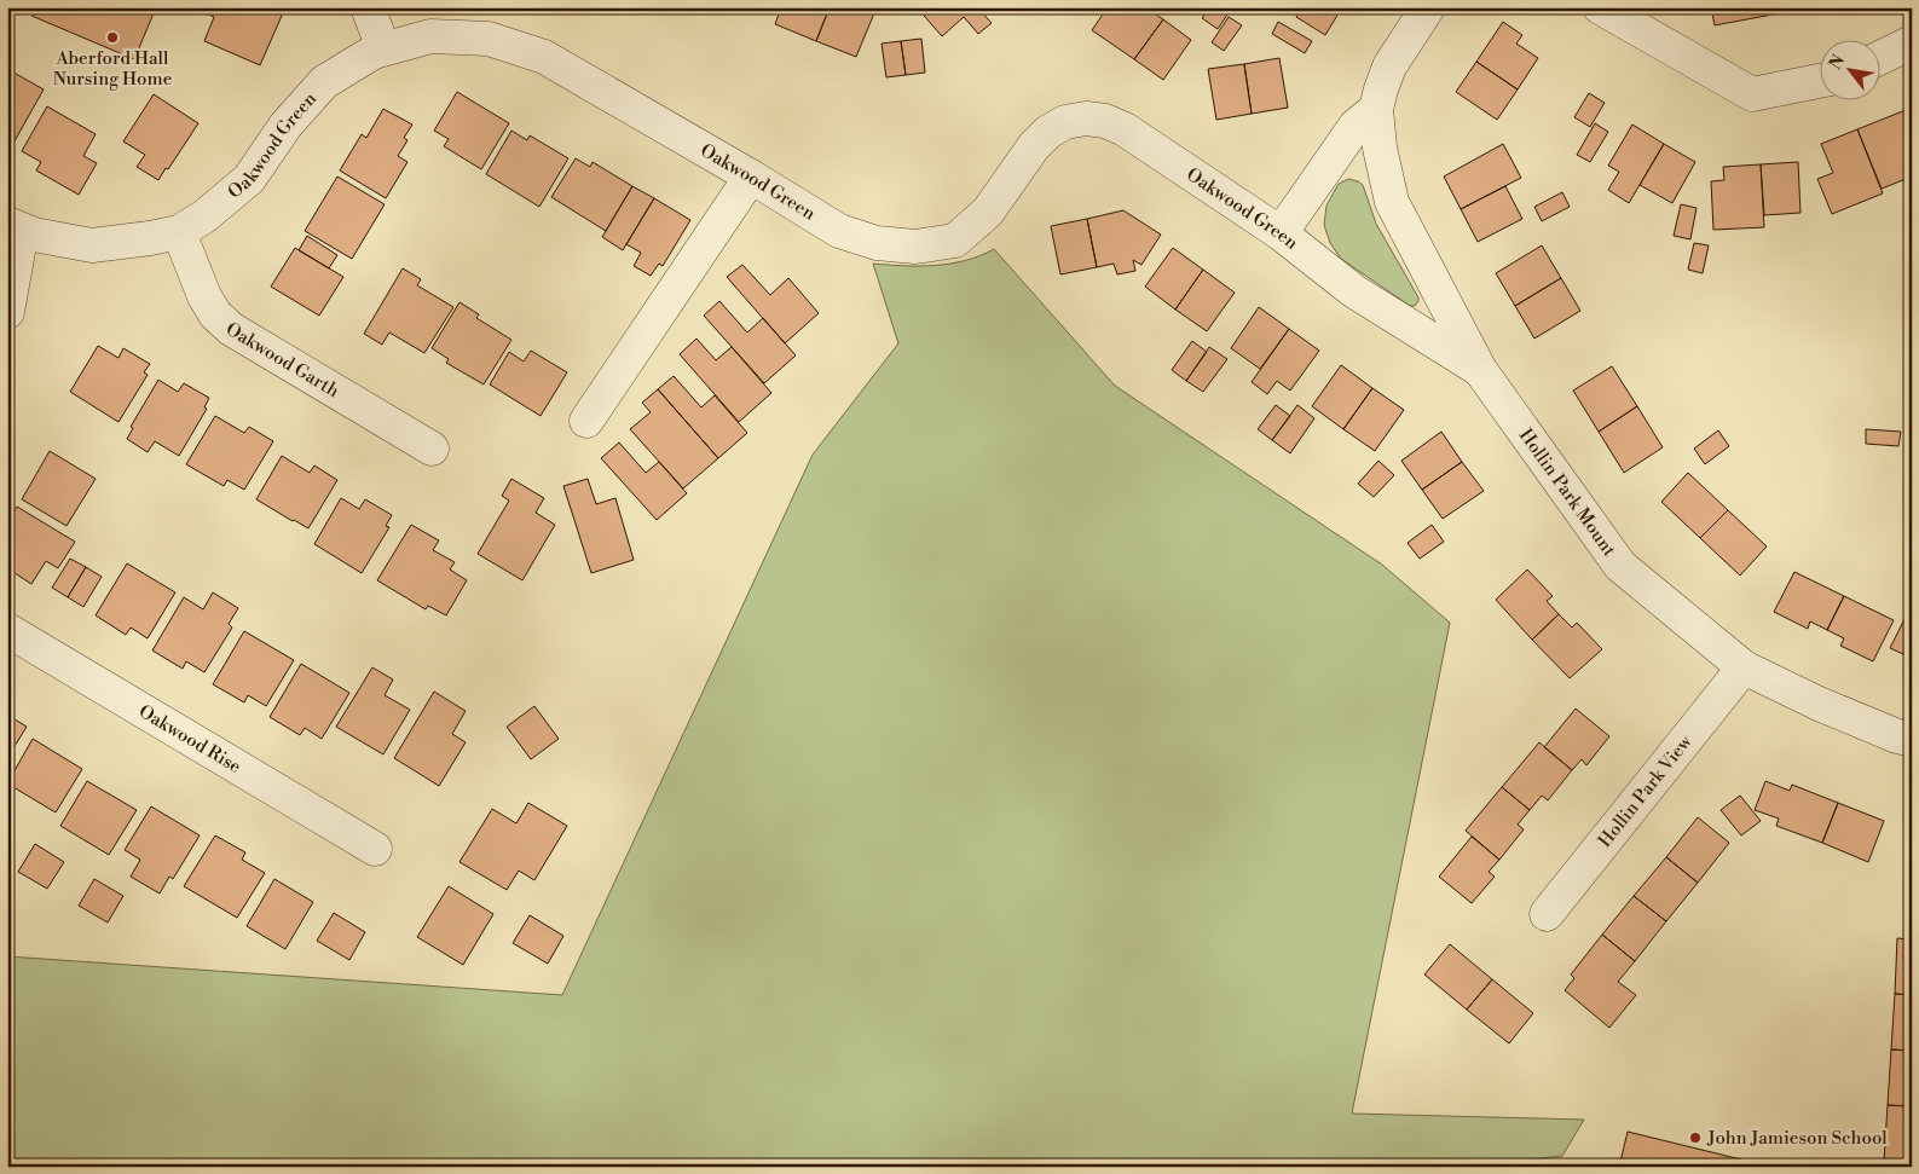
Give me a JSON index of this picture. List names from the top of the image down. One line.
{"streets":{"street":["Oakwood Green","Oakwood Garth","Hollin Park Mount","Oakwood Rise","Hollin Park View"]},"crossings":[["Oakwood Green","Oakwood Garth"],["Oakwood Green","Hollin Park Mount"],["Hollin Park Mount","Hollin Park View"]],"places":["Aberford Hall Nursing Home","John Jamieson School"],"north":"top left"}
